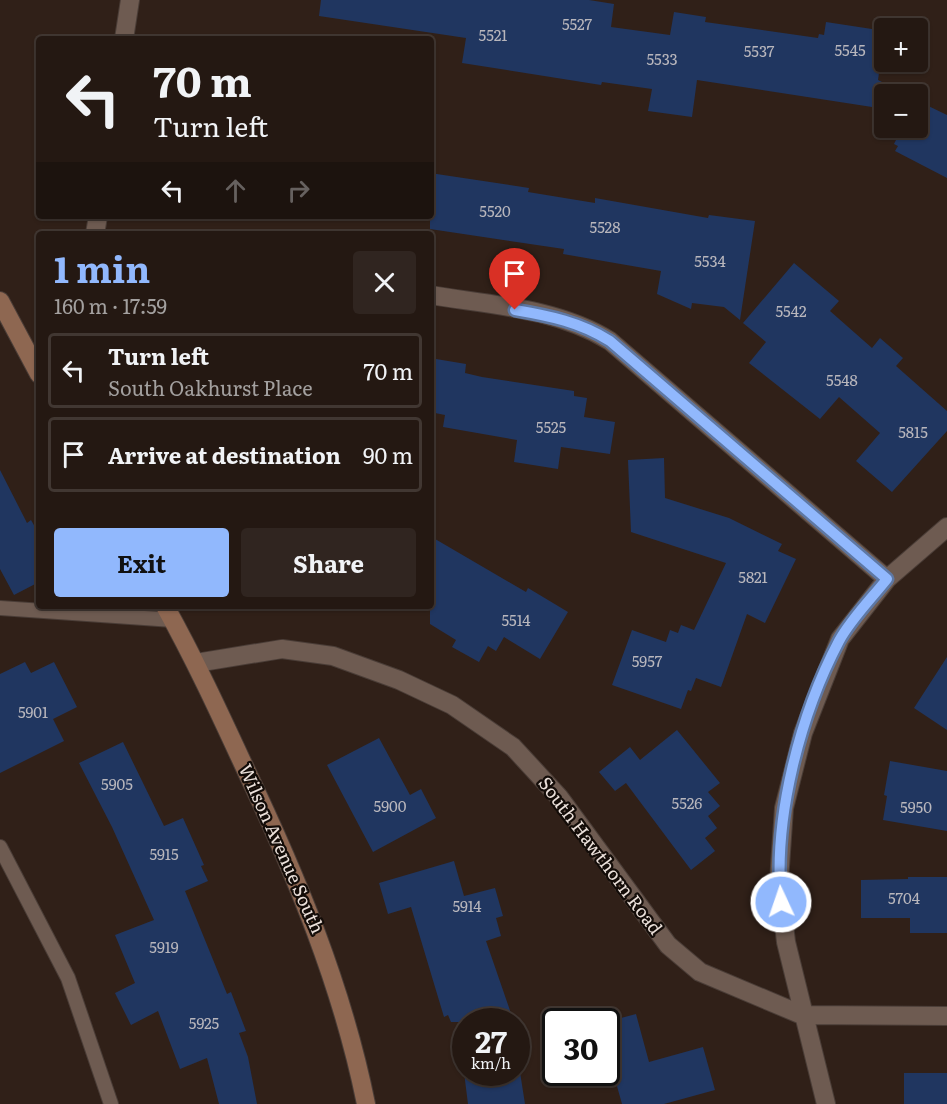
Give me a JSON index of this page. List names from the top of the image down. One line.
{"streets":{"main road":["Wilson Avenue South"],"street":["South Hawthorn Road"]},"crossings":[["Wilson Avenue South","South Hawthorn Road"]],"house_numbers":["5527","5521","5545","5537","5533","5520","5528","5534","5542","5548","5525","5815","5821","5514","5957","5901","5905","5526","5900","5950","5915","5704","5914","5919","5925"],"page":{"map_buttons":["+","−"],"turn":["70 m","Turn left"],"heading":["1 min","160 m · 17:59"],"list":[{"name":"Turn left","note":"South Oakhurst Place","value":"70 m"},{"name":"Arrive at destination","value":"90 m"}],"buttons":["Exit","Share"],"speed":"27 km/h","limit":"30"}}
